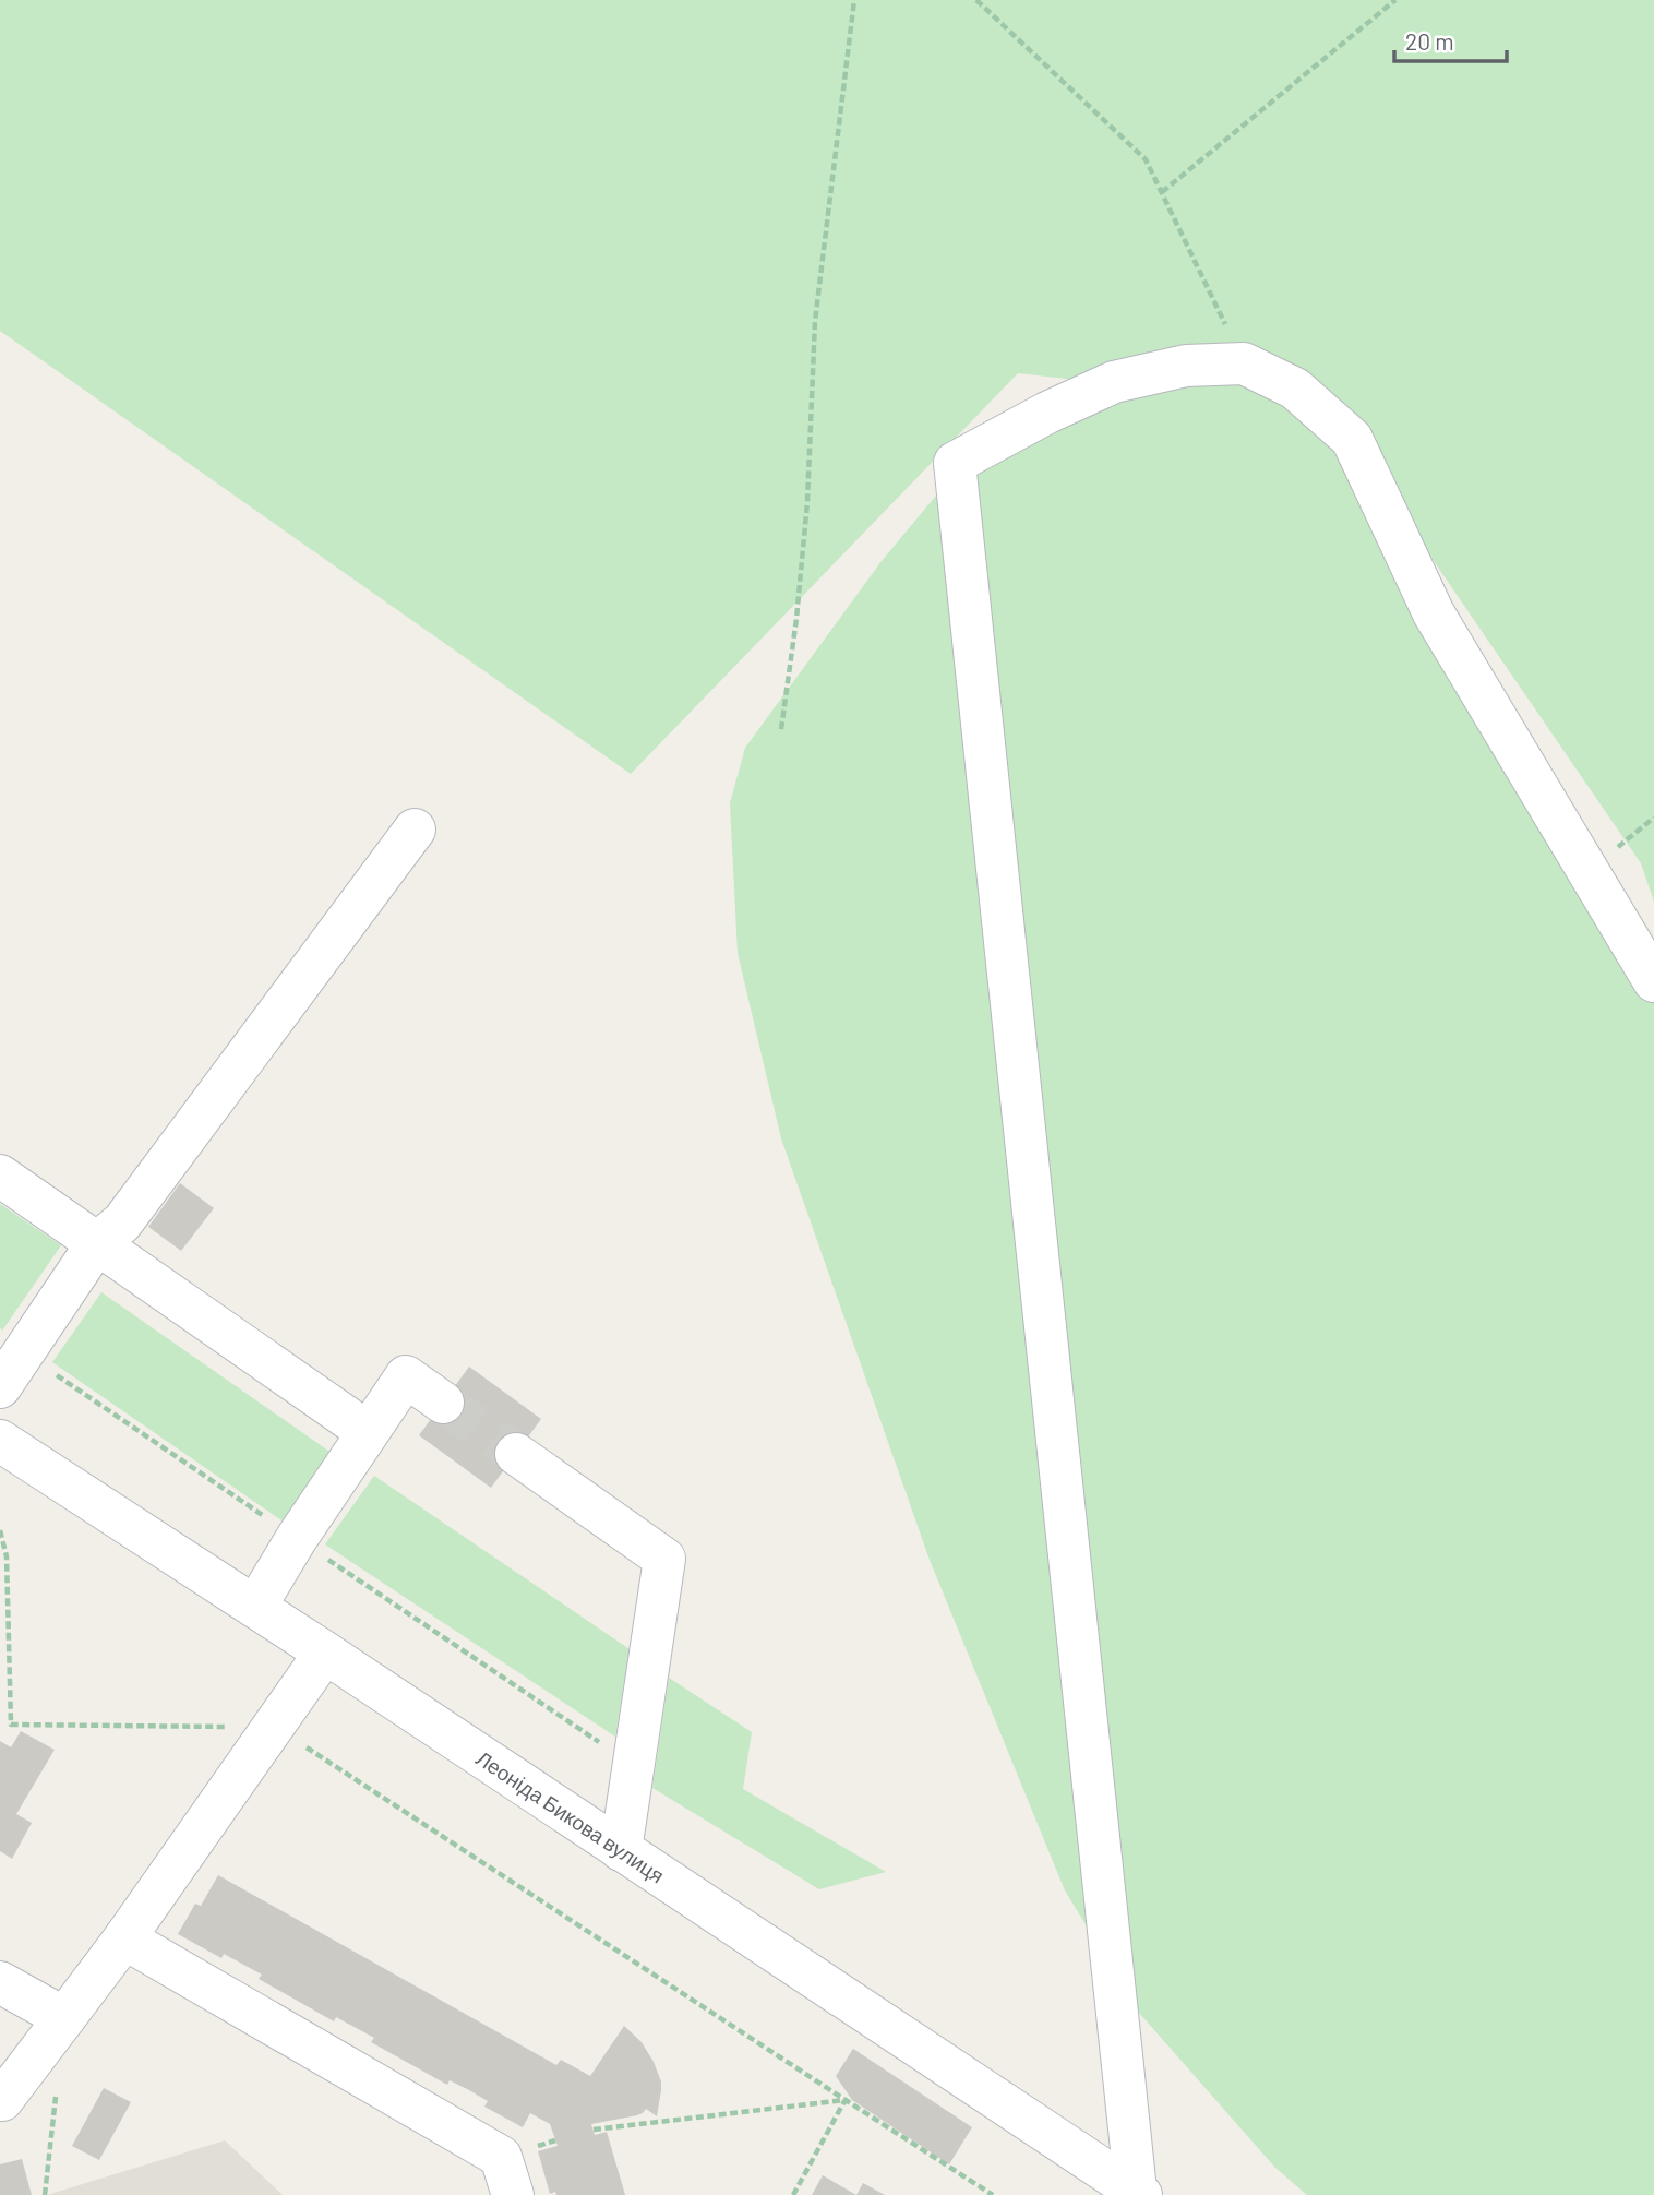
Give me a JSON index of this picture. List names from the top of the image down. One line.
{"streets":{"street":["Леоніда Бикова вулиця"]},"scale_bar":"20 m"}
